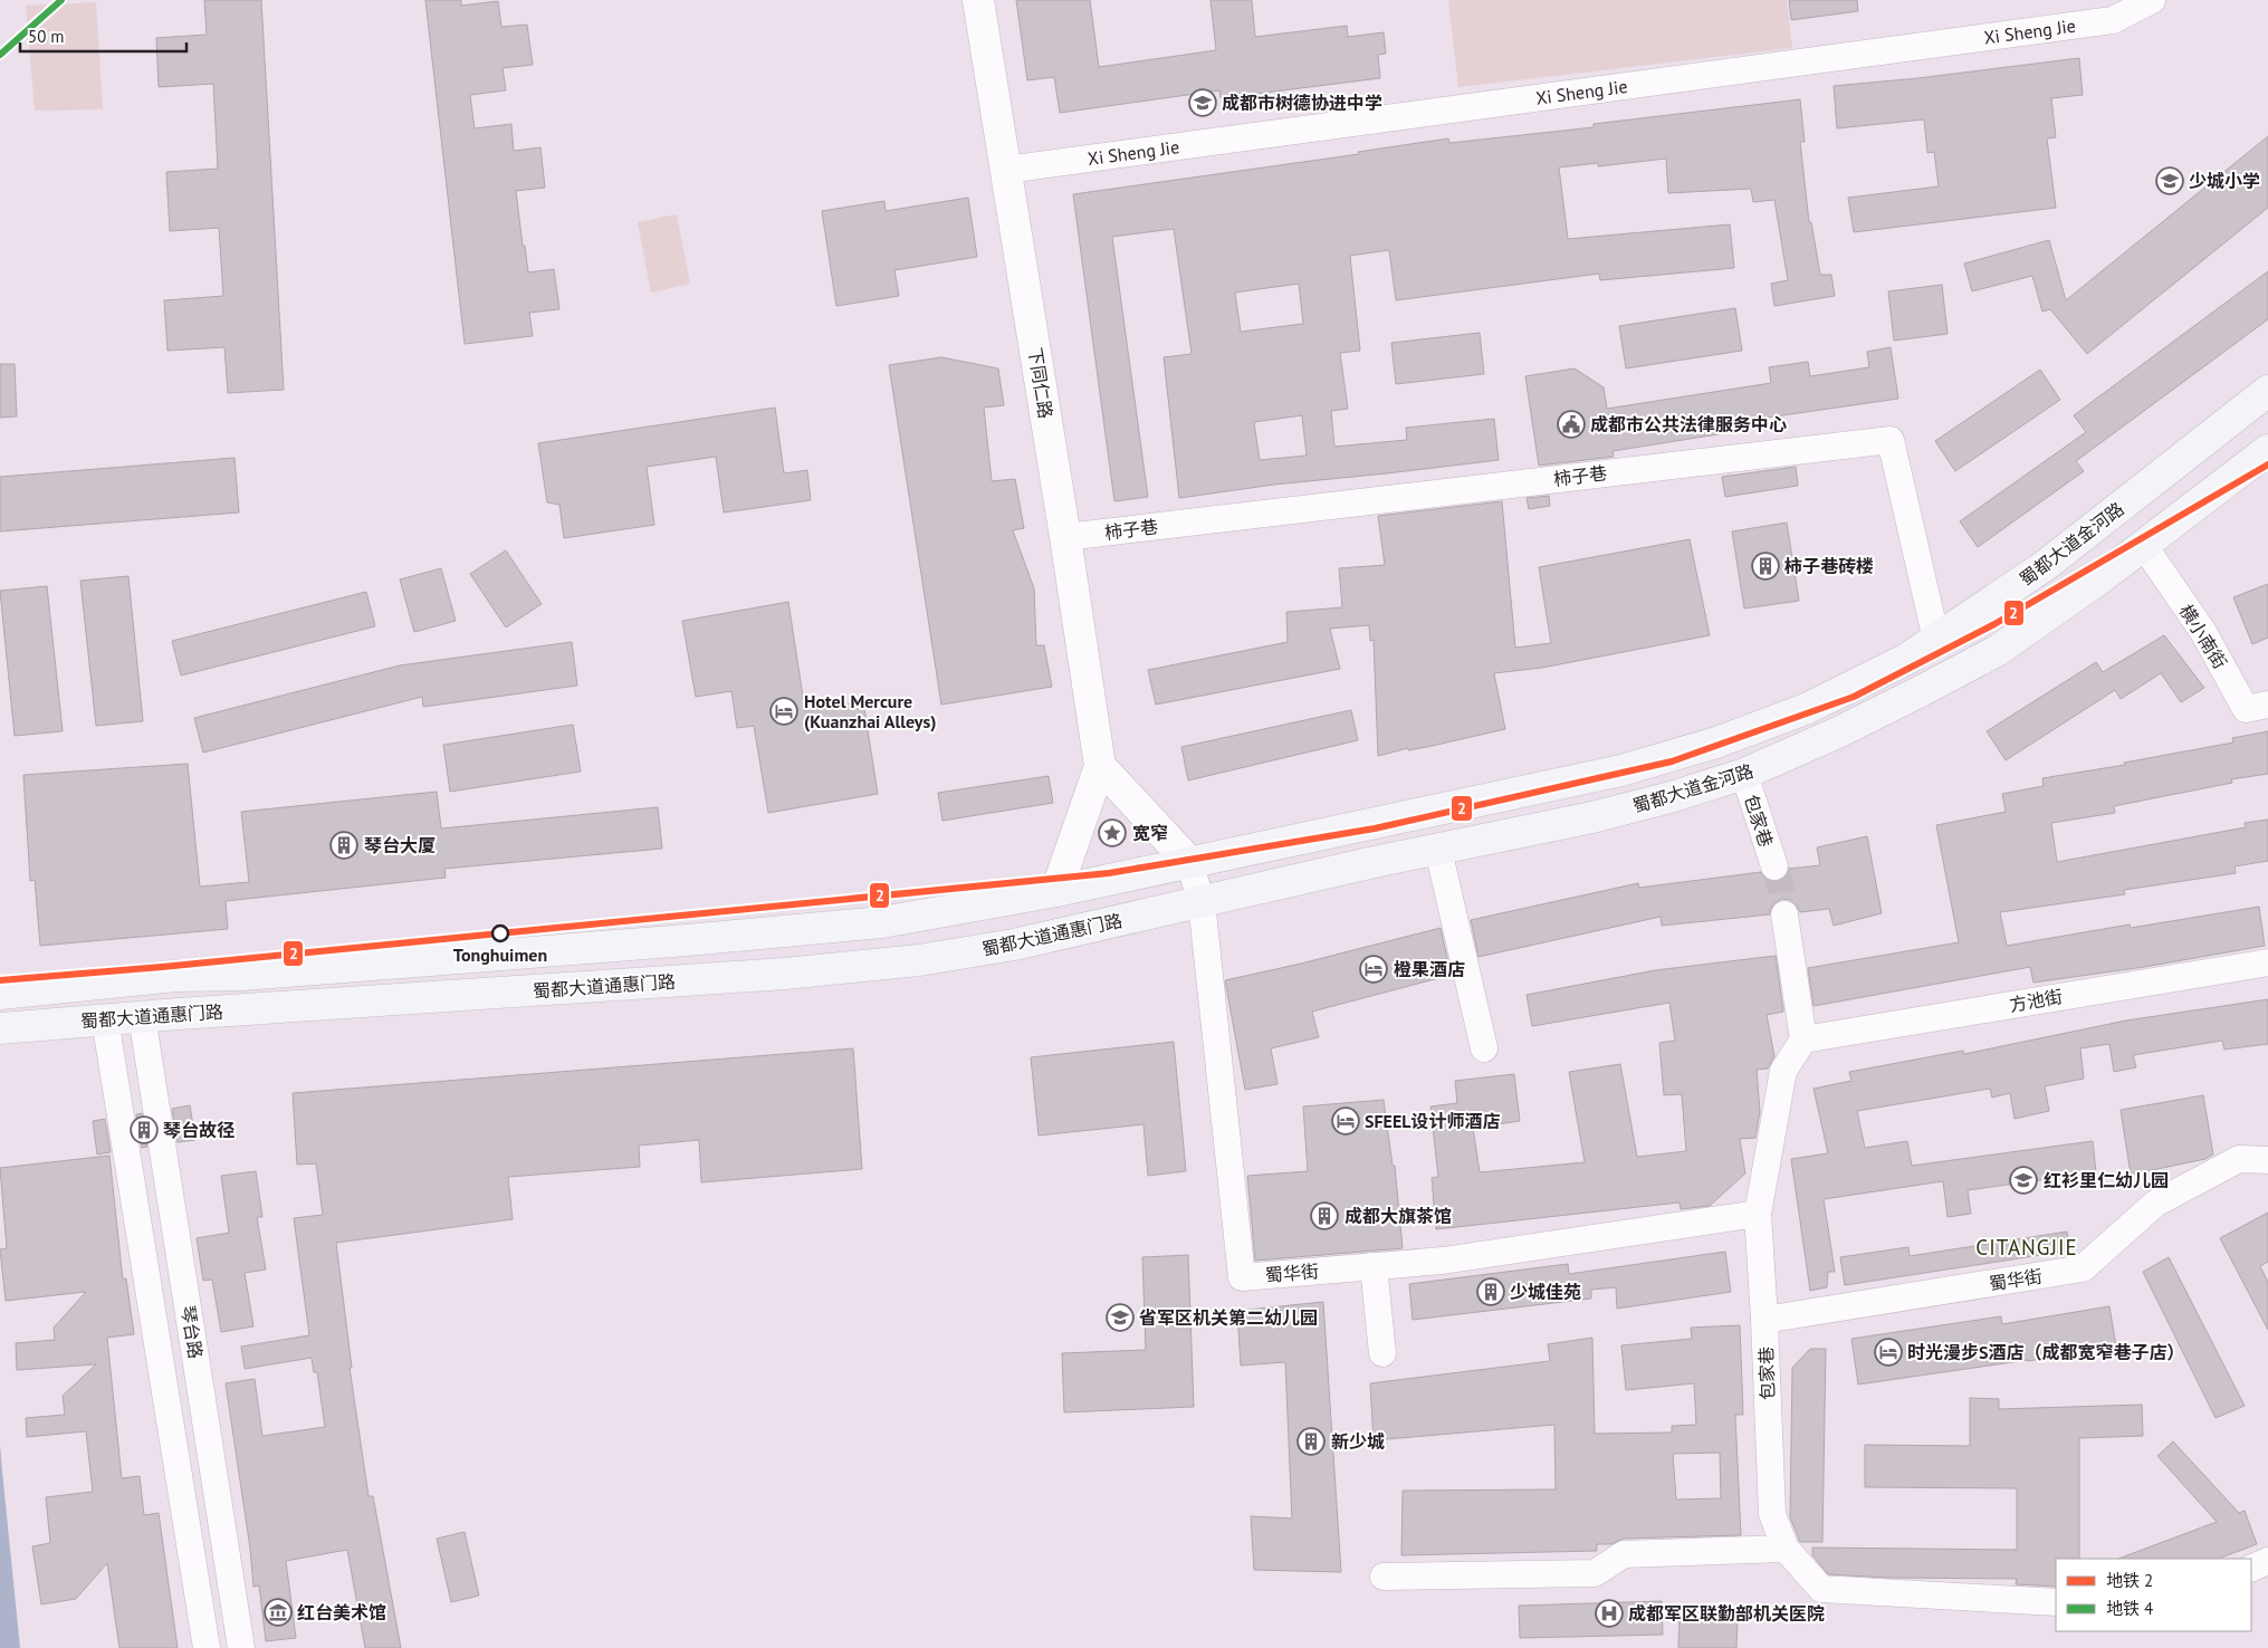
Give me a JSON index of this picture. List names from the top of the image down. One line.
{"streets":{"main road":["蜀都大道金河路","蜀都大道通惠门路"],"street":["Xi Sheng Jie","下同仁路","柿子巷","横小南街","包家巷","方池街","蜀华街","琴台路"]},"crossings":[["Xi Sheng Jie","下同仁路"],["下同仁路","柿子巷"],["下同仁路","蜀都大道金河路"],["下同仁路","蜀都大道通惠门路"],["柿子巷","蜀都大道金河路"],["蜀都大道金河路","横小南街"],["蜀都大道金河路","包家巷"],["蜀都大道金河路","蜀都大道通惠门路"],["蜀都大道金河路","蜀华街"],["包家巷","方池街"],["包家巷","蜀华街"],["蜀都大道通惠门路","蜀华街"],["蜀都大道通惠门路","琴台路"]],"districts":["CITANGJIE"],"places":{"school or university":["成都市树德协进中学","少城小学","红衫里仁幼儿园","省军区机关第二幼儿园"],"public building":["成都市公共法律服务中心"],"building":["柿子巷砖楼","琴台大厦","琴台故径","成都大旗茶馆","少城佳苑","新少城"],"hotel":["Hotel Mercure (Kuanzhai Alleys)","橙果酒店","SFEEL设计师酒店","时光漫步S酒店（成都宽窄巷子店）"],"place":["宽窄"],"other":["Tonghuimen"],"museum":["红台美术馆"],"hospital":["成都军区联勤部机关医院"]},"lines":["metro line 4","metro line 2"],"legend":["地铁 2","地铁 4"],"scale_bar":"50 m"}
